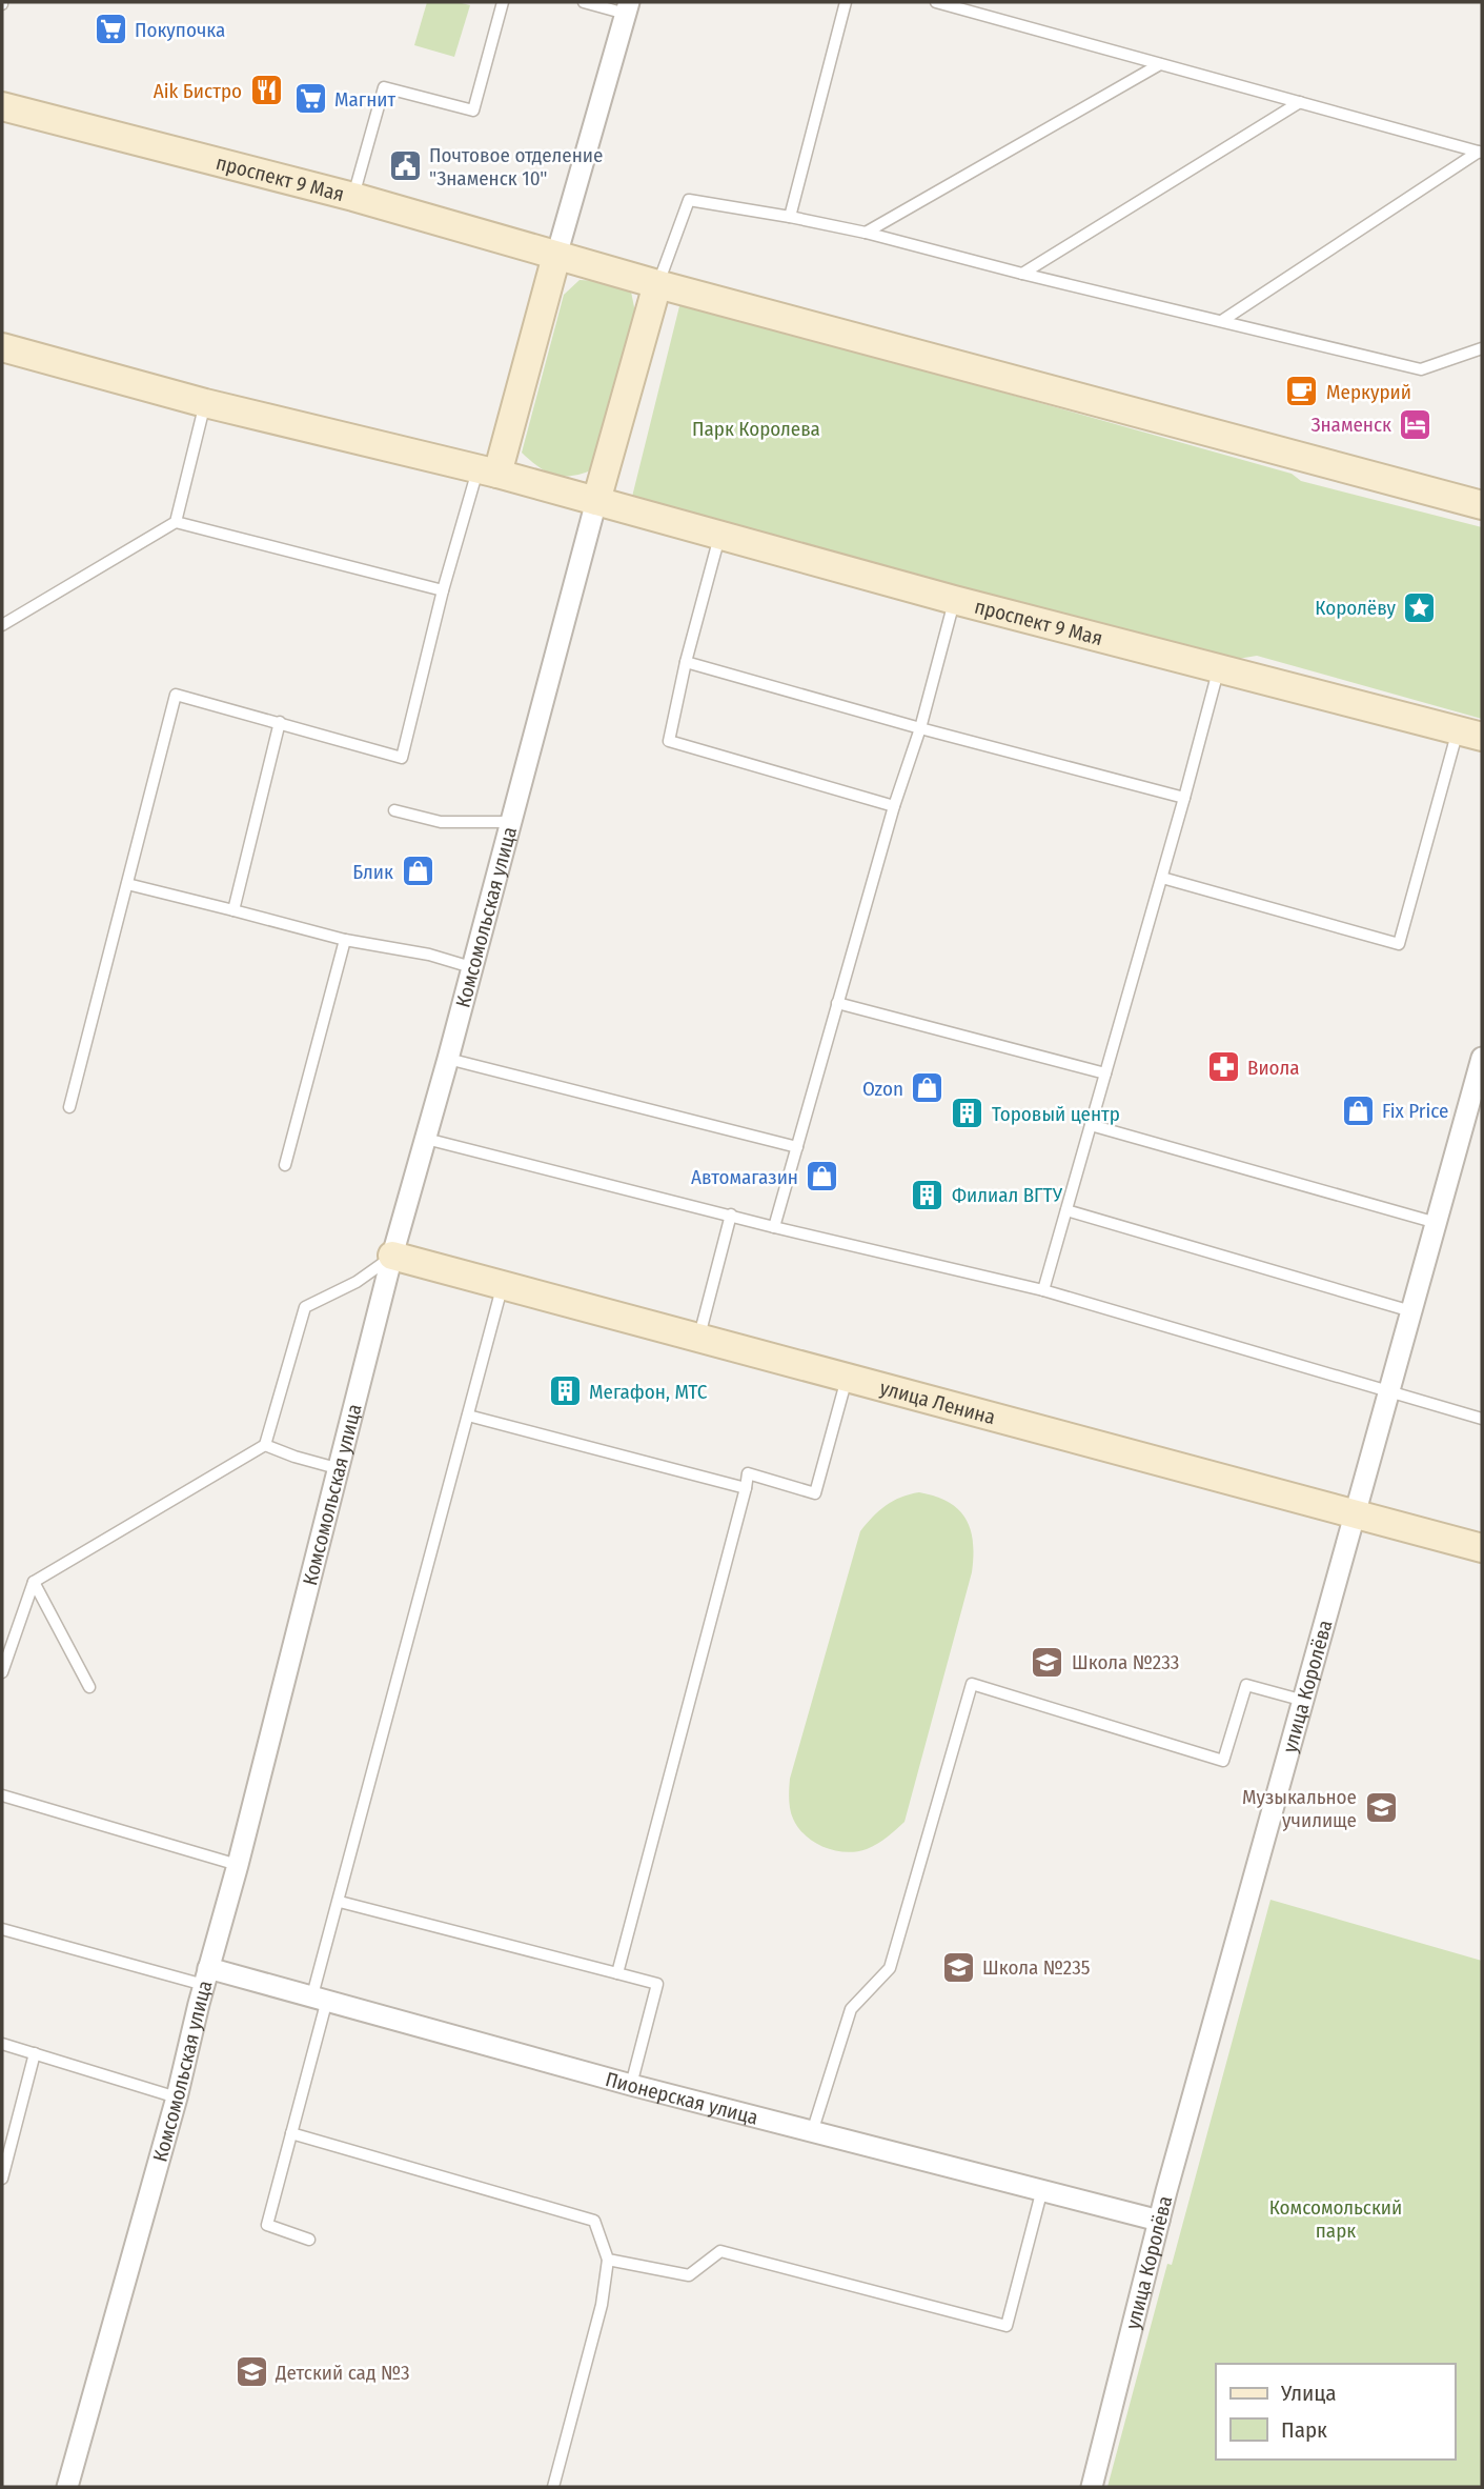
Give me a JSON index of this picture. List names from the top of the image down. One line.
{"streets":{"street":["проспект 9 Мая","Комсомольская улица","улица Ленина","улица Королёва","Пионерская улица"]},"crossings":[["проспект 9 Мая","Комсомольская улица"],["Комсомольская улица","улица Ленина"],["Комсомольская улица","Пионерская улица"],["улица Ленина","улица Королёва"],["улица Королёва","Пионерская улица"]],"parks":["Парк Королева","Комсомольский парк"],"places":{"supermarket":["Покупочка","Магнит"],"restaurant":["Aik Бистро"],"public building":["Почтовое отделение \"Знаменск 10\""],"cafe":["Меркурий"],"hotel":["Знаменск"],"place":["Королёву"],"shop":["Блик","Ozon","Fix Price","Автомагазин"],"pharmacy":["Виола"],"building":["Торовый центр","Филиал ВГТУ","Мегафон, МТС"],"school or university":["Школа №233","Музыкальное училище","Школа №235","Детский сад №3"]},"legend":["Улица","Парк"]}
